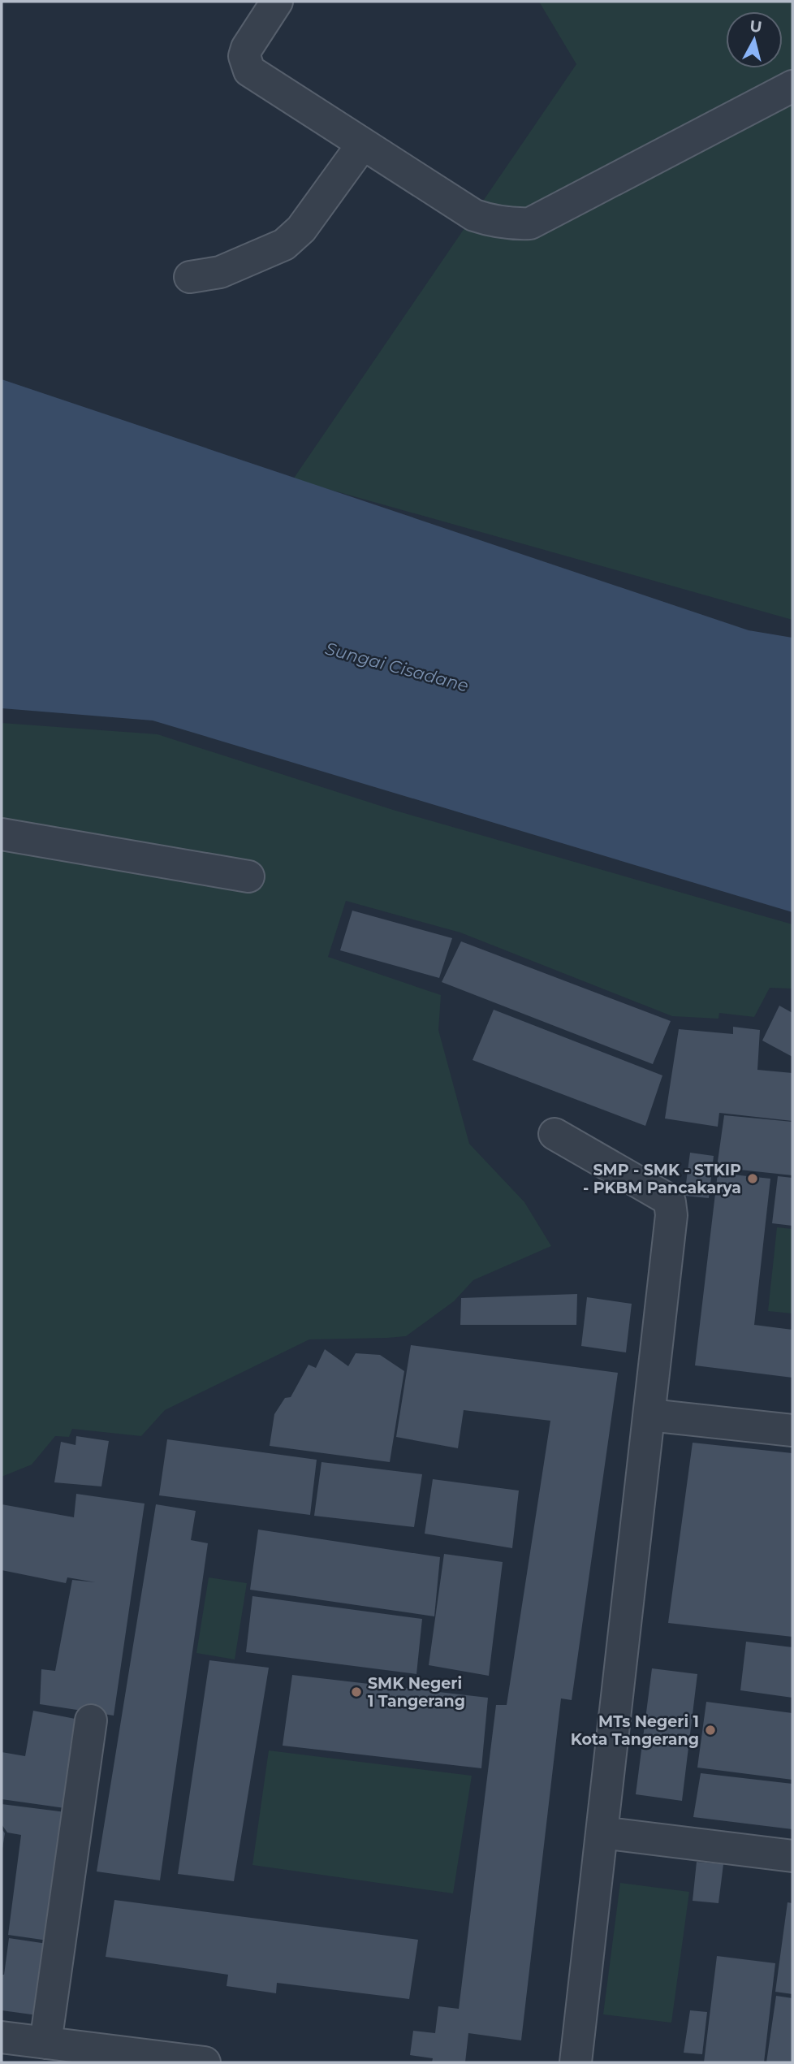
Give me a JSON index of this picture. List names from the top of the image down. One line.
{"water":["Sungai Cisadane"],"places":["SMP - SMK - STKIP - PKBM Pancakarya","SMK Negeri 1 Tangerang","MTs Negeri 1 Kota Tangerang"],"north":"top"}
